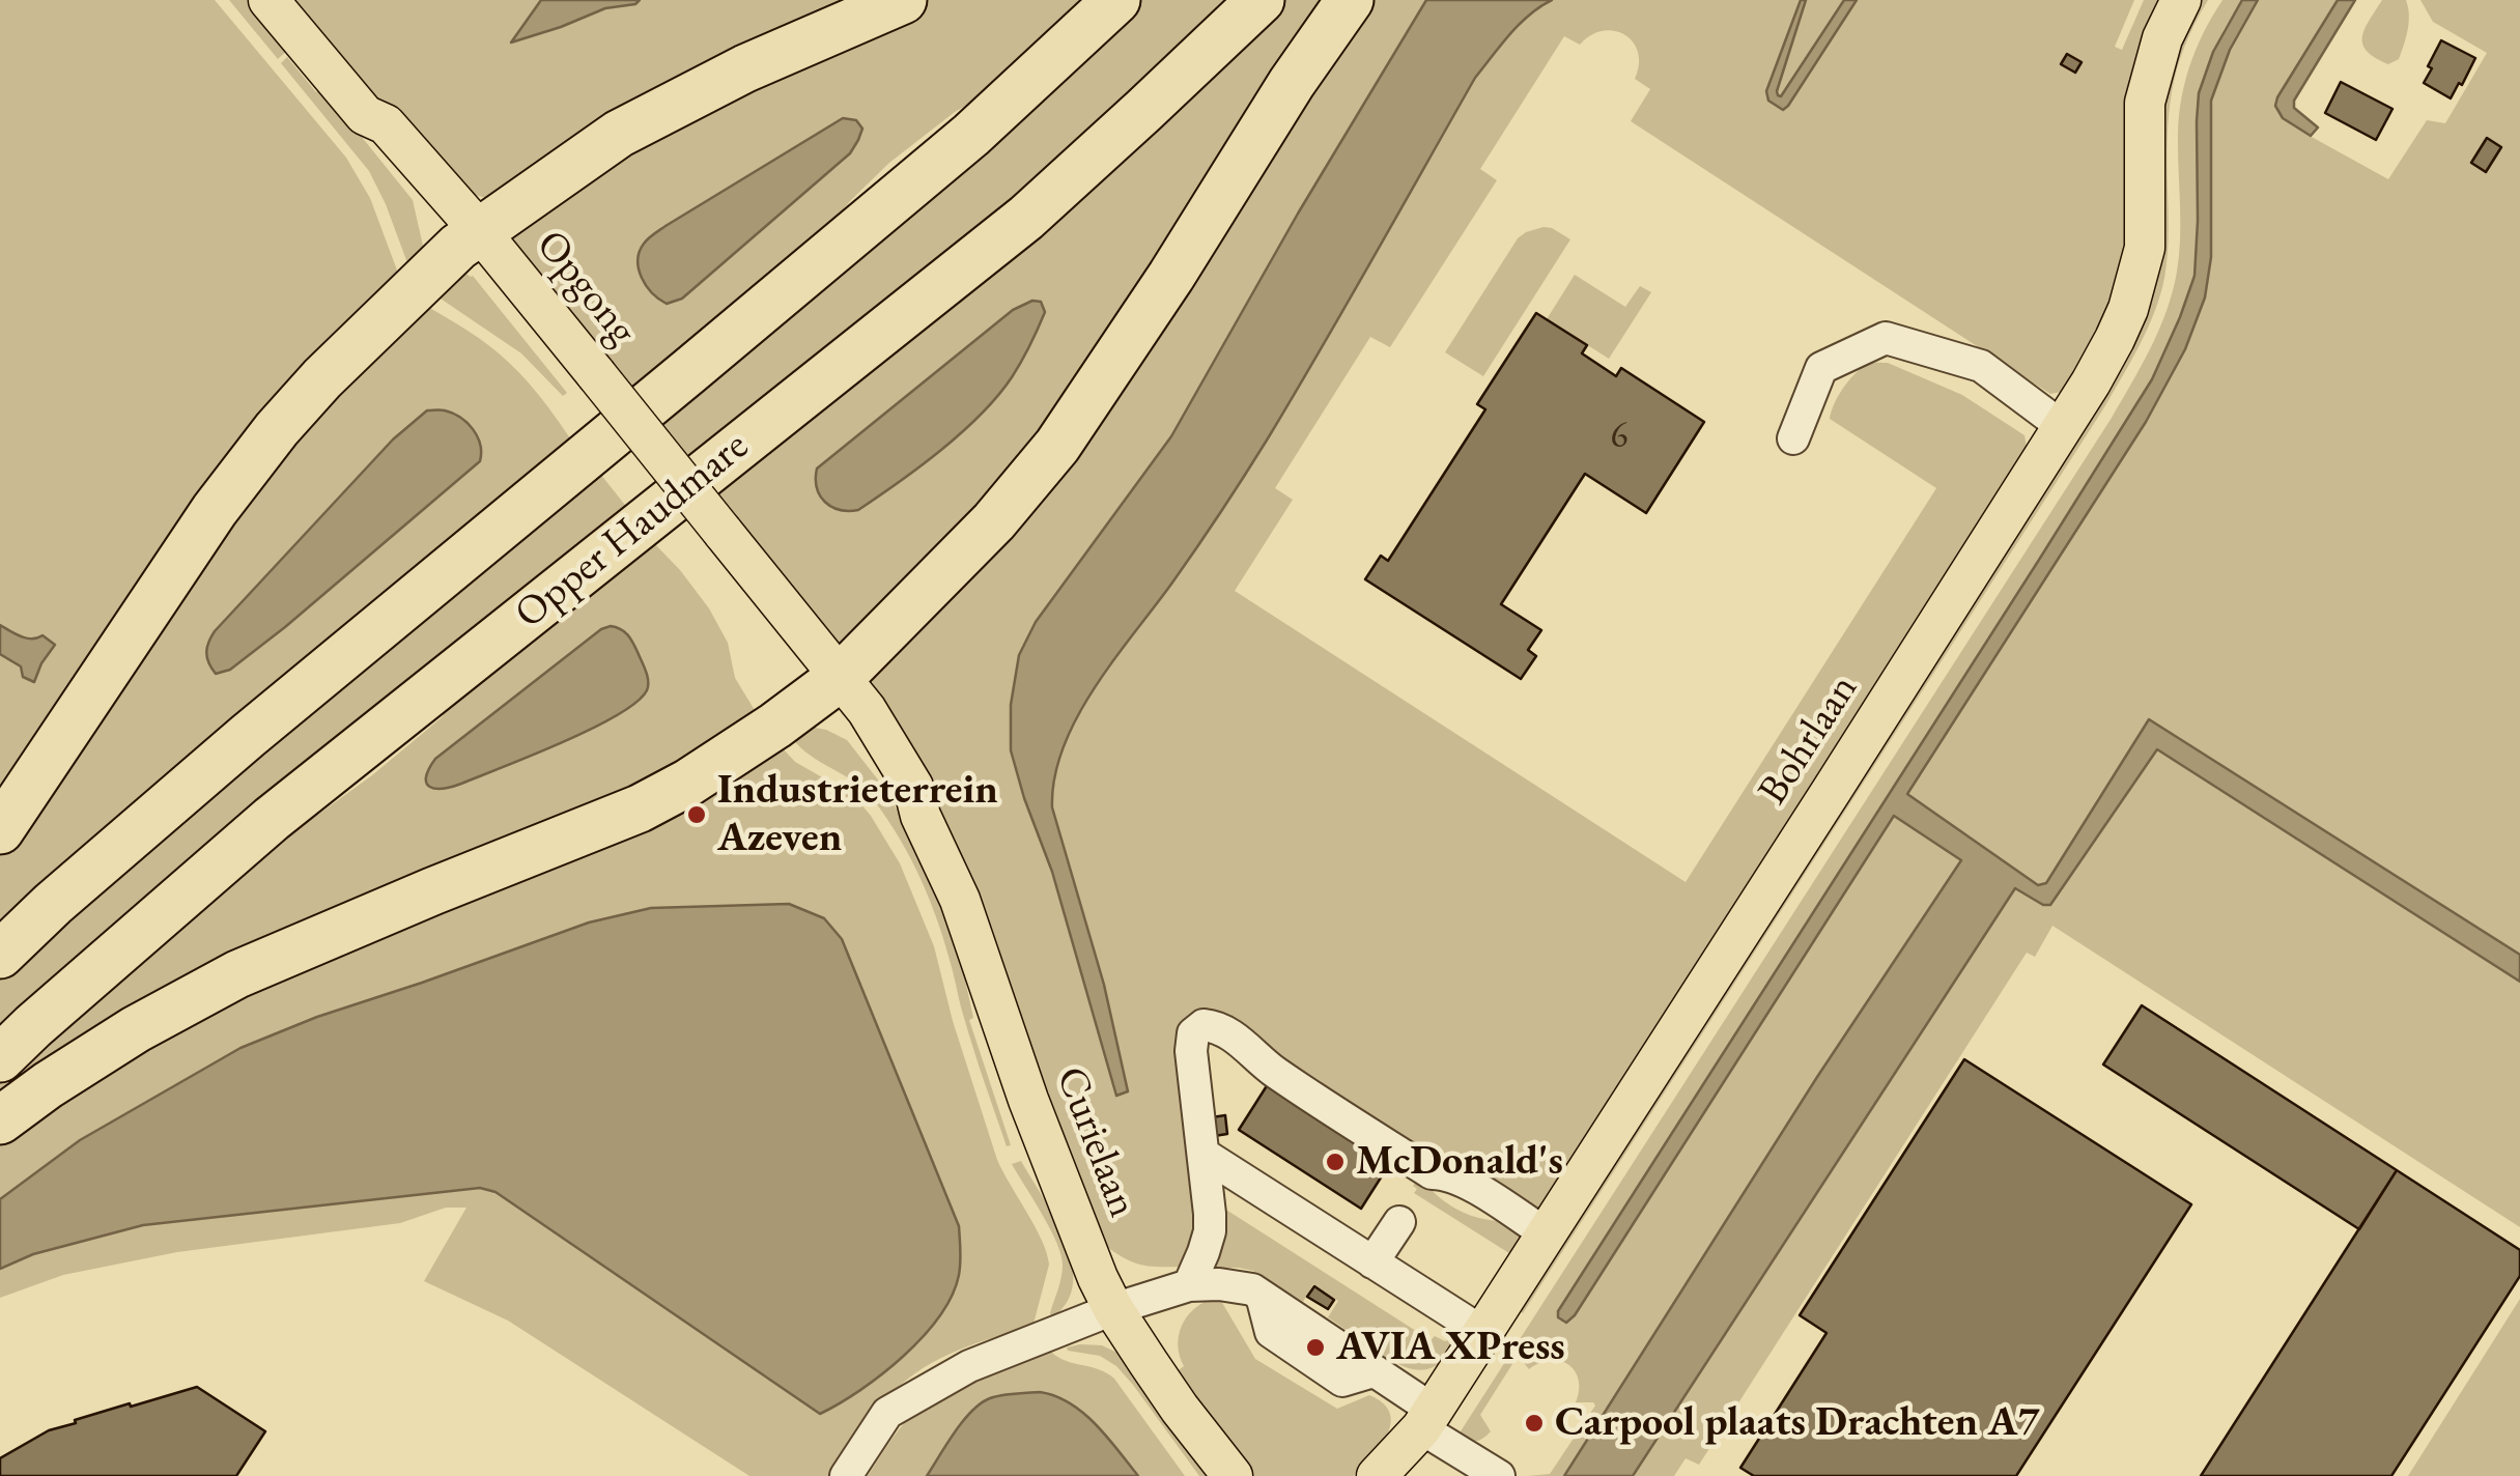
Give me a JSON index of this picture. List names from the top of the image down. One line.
{"streets":{"highway":["Opper Haudmare"],"main road":["Opgong","Bohrlaan","Curielaan"]},"crossings":[["Opgong","Curielaan"]],"places":["Industrieterrein Azeven","McDonald's","AVIA XPress","Carpool plaats Drachten A7"],"house_numbers":["6"]}
